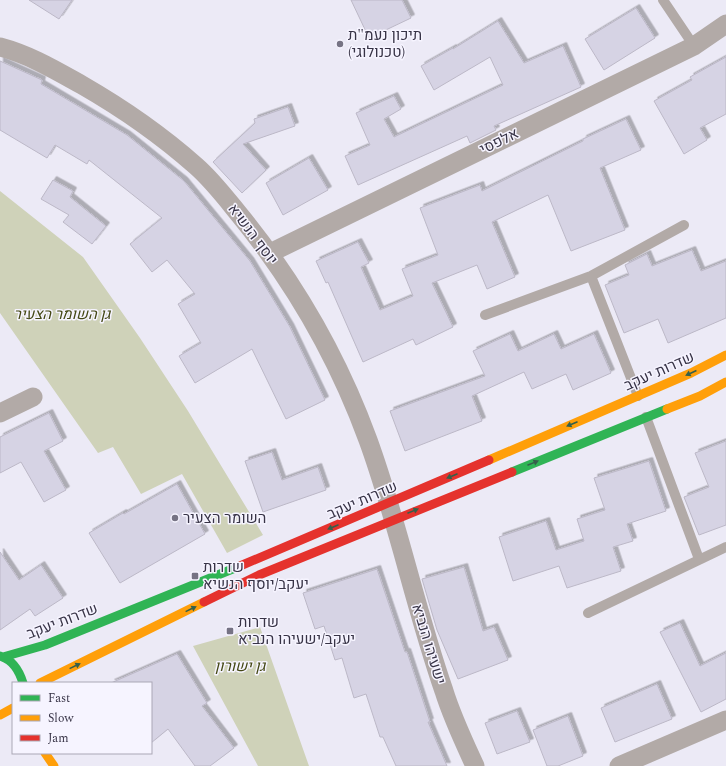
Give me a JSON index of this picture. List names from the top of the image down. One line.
{"streets":{"street":["אלפסי","יוסף הנשיא","שדרות יעקב","ישעיהו הנביא"]},"crossings":[["אלפסי","יוסף הנשיא"],["יוסף הנשיא","שדרות יעקב"],["יוסף הנשיא","ישעיהו הנביא"],["שדרות יעקב","ישעיהו הנביא"]],"parks":["גן השומר הצעיר","גן ישורון"],"places":{"other":["תיכון נעמ\"ת (טכנולוגי)","השומר הצעיר"],"transit":["שדרות יעקב/יוסף הנשיא","שדרות יעקב/ישעיהו הנביא"]},"legend":["Fast","Slow","Jam"]}
